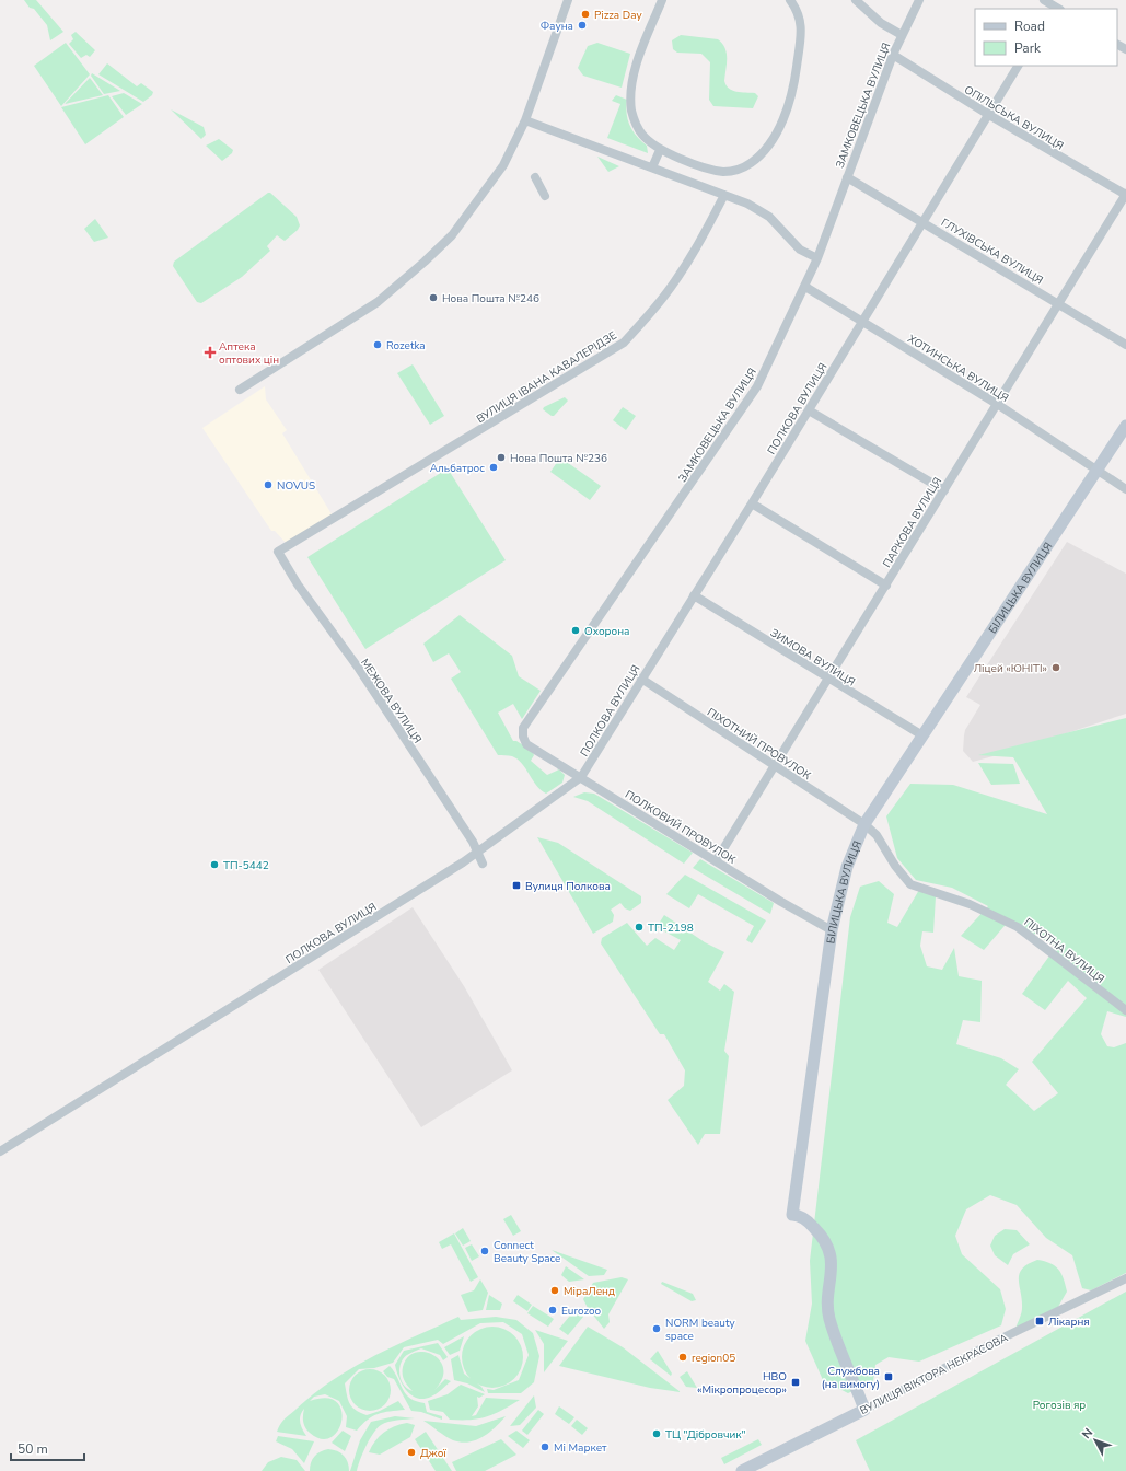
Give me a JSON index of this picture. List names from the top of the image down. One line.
{"streets":{"main road":["БІЛИЦЬКА ВУЛИЦЯ","ВУЛИЦЯ ВІКТОРА НЕКРАСОВА"],"street":["ЗАМКОВЕЦЬКА ВУЛИЦЯ","ОПІЛЬСЬКА ВУЛИЦЯ","ГЛУХІВСЬКА ВУЛИЦЯ","ХОТИНСЬКА ВУЛИЦЯ","ВУЛИЦЯ ІВАНА КАВАЛЕРІДЗЕ","ПОЛКОВА ВУЛИЦЯ","ПАРКОВА ВУЛИЦЯ","ЗИМОВА ВУЛИЦЯ","МЕЖОВА ВУЛИЦЯ","ПІХОТНИЙ ПРОВУЛОК","ПОЛКОВИЙ ПРОВУЛОК","ПІХОТНА ВУЛИЦЯ"]},"crossings":[["ЗАМКОВЕЦЬКА ВУЛИЦЯ","ОПІЛЬСЬКА ВУЛИЦЯ"],["ЗАМКОВЕЦЬКА ВУЛИЦЯ","ГЛУХІВСЬКА ВУЛИЦЯ"],["ЗАМКОВЕЦЬКА ВУЛИЦЯ","ХОТИНСЬКА ВУЛИЦЯ"],["ЗАМКОВЕЦЬКА ВУЛИЦЯ","ПОЛКОВИЙ ПРОВУЛОК"],["ОПІЛЬСЬКА ВУЛИЦЯ","ПОЛКОВА ВУЛИЦЯ"],["ОПІЛЬСЬКА ВУЛИЦЯ","ПАРКОВА ВУЛИЦЯ"],["ГЛУХІВСЬКА ВУЛИЦЯ","ПОЛКОВА ВУЛИЦЯ"],["ГЛУХІВСЬКА ВУЛИЦЯ","ПАРКОВА ВУЛИЦЯ"],["ХОТИНСЬКА ВУЛИЦЯ","ПОЛКОВА ВУЛИЦЯ"],["ХОТИНСЬКА ВУЛИЦЯ","ПАРКОВА ВУЛИЦЯ"],["ХОТИНСЬКА ВУЛИЦЯ","БІЛИЦЬКА ВУЛИЦЯ"],["ВУЛИЦЯ ІВАНА КАВАЛЕРІДЗЕ","МЕЖОВА ВУЛИЦЯ"],["ПОЛКОВА ВУЛИЦЯ","ЗИМОВА ВУЛИЦЯ"],["ПОЛКОВА ВУЛИЦЯ","МЕЖОВА ВУЛИЦЯ"],["ПОЛКОВА ВУЛИЦЯ","ПІХОТНИЙ ПРОВУЛОК"],["ПОЛКОВА ВУЛИЦЯ","ПОЛКОВИЙ ПРОВУЛОК"],["ПАРКОВА ВУЛИЦЯ","ЗИМОВА ВУЛИЦЯ"],["ПАРКОВА ВУЛИЦЯ","ПІХОТНИЙ ПРОВУЛОК"],["ПАРКОВА ВУЛИЦЯ","ПОЛКОВИЙ ПРОВУЛОК"],["БІЛИЦЬКА ВУЛИЦЯ","ЗИМОВА ВУЛИЦЯ"],["БІЛИЦЬКА ВУЛИЦЯ","ПІХОТНИЙ ПРОВУЛОК"],["БІЛИЦЬКА ВУЛИЦЯ","ПОЛКОВИЙ ПРОВУЛОК"],["БІЛИЦЬКА ВУЛИЦЯ","ПІХОТНА ВУЛИЦЯ"],["БІЛИЦЬКА ВУЛИЦЯ","ВУЛИЦЯ ВІКТОРА НЕКРАСОВА"],["ПІХОТНИЙ ПРОВУЛОК","ПІХОТНА ВУЛИЦЯ"]],"parks":["Рогозів яр"],"places":{"other":["Pizza Day","Фауна","Нова Пошта №246","Rozetka","Нова Пошта №236","Альбатрос","NOVUS","Охорона","Ліцей «ЮНІТІ»","ТП-5442","ТП-2198","Connect Beauty Space","МіраЛенд","Eurozoo","NORM beauty space","region05","ТЦ \"Дібровчик\"","Мі Маркет","Джої"],"health":["Аптека оптових цін"],"transit":["Вулиця Полкова","Лікарня","Службова (на вимогу)","НВО «Мікропроцесор»"]},"legend":["Road","Park"],"scale_bar":"50 m","north":"top left"}
